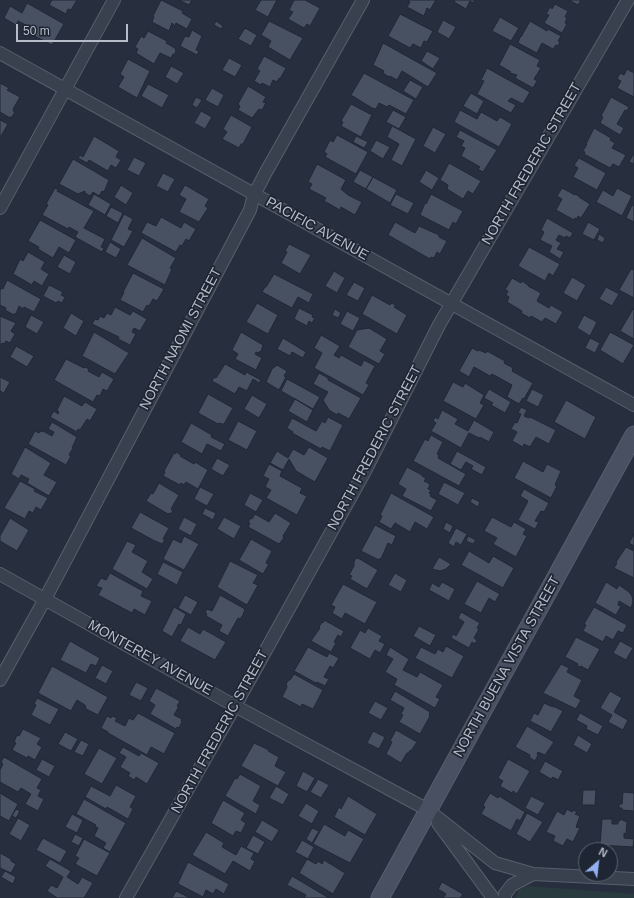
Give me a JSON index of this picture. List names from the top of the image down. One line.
{"streets":{"main road":["NORTH BUENA VISTA STREET"],"street":["NORTH FREDERIC STREET","PACIFIC AVENUE","NORTH NAOMI STREET","MONTEREY AVENUE"]},"crossings":[["NORTH FREDERIC STREET","PACIFIC AVENUE"],["NORTH FREDERIC STREET","MONTEREY AVENUE"],["PACIFIC AVENUE","NORTH NAOMI STREET"],["NORTH NAOMI STREET","MONTEREY AVENUE"],["MONTEREY AVENUE","NORTH BUENA VISTA STREET"]],"scale_bar":"50 m","north":"top right"}
